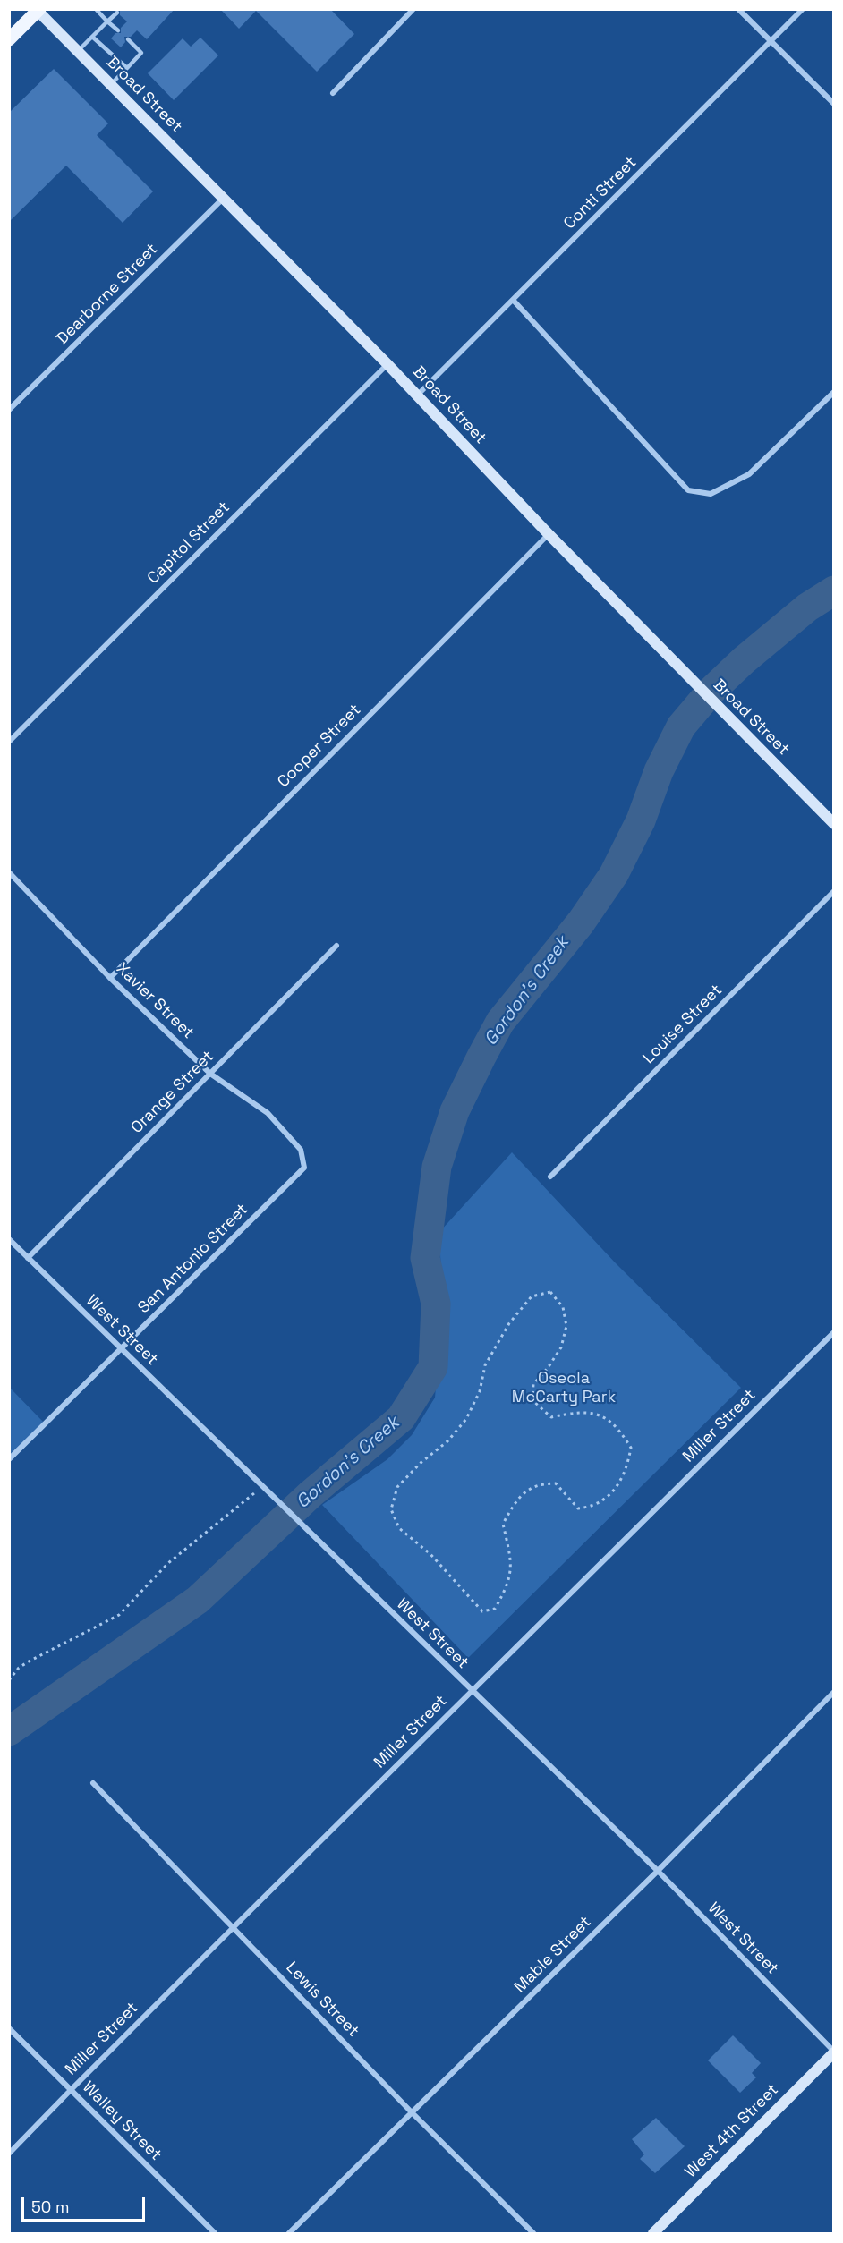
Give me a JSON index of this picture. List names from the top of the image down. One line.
{"streets":{"street":["Broad Street","Conti Street","Dearborne Street","Capitol Street","Cooper Street","Xavier Street","Louise Street","Orange Street","San Antonio Street","West Street","Miller Street","Mable Street","Lewis Street","Walley Street","West 4th Street"]},"crossings":[["Broad Street","Conti Street"],["Broad Street","Dearborne Street"],["Broad Street","Capitol Street"],["Broad Street","Cooper Street"],["Cooper Street","Xavier Street"],["Xavier Street","Orange Street"],["Xavier Street","San Antonio Street"],["Orange Street","West Street"],["San Antonio Street","West Street"],["West Street","Miller Street"],["West Street","Mable Street"],["West Street","West 4th Street"],["Miller Street","Lewis Street"],["Miller Street","Walley Street"],["Mable Street","Lewis Street"]],"water":["Gordon's Creek"],"parks":["Oseola McCarty Park"],"scale_bar":"50 m"}
